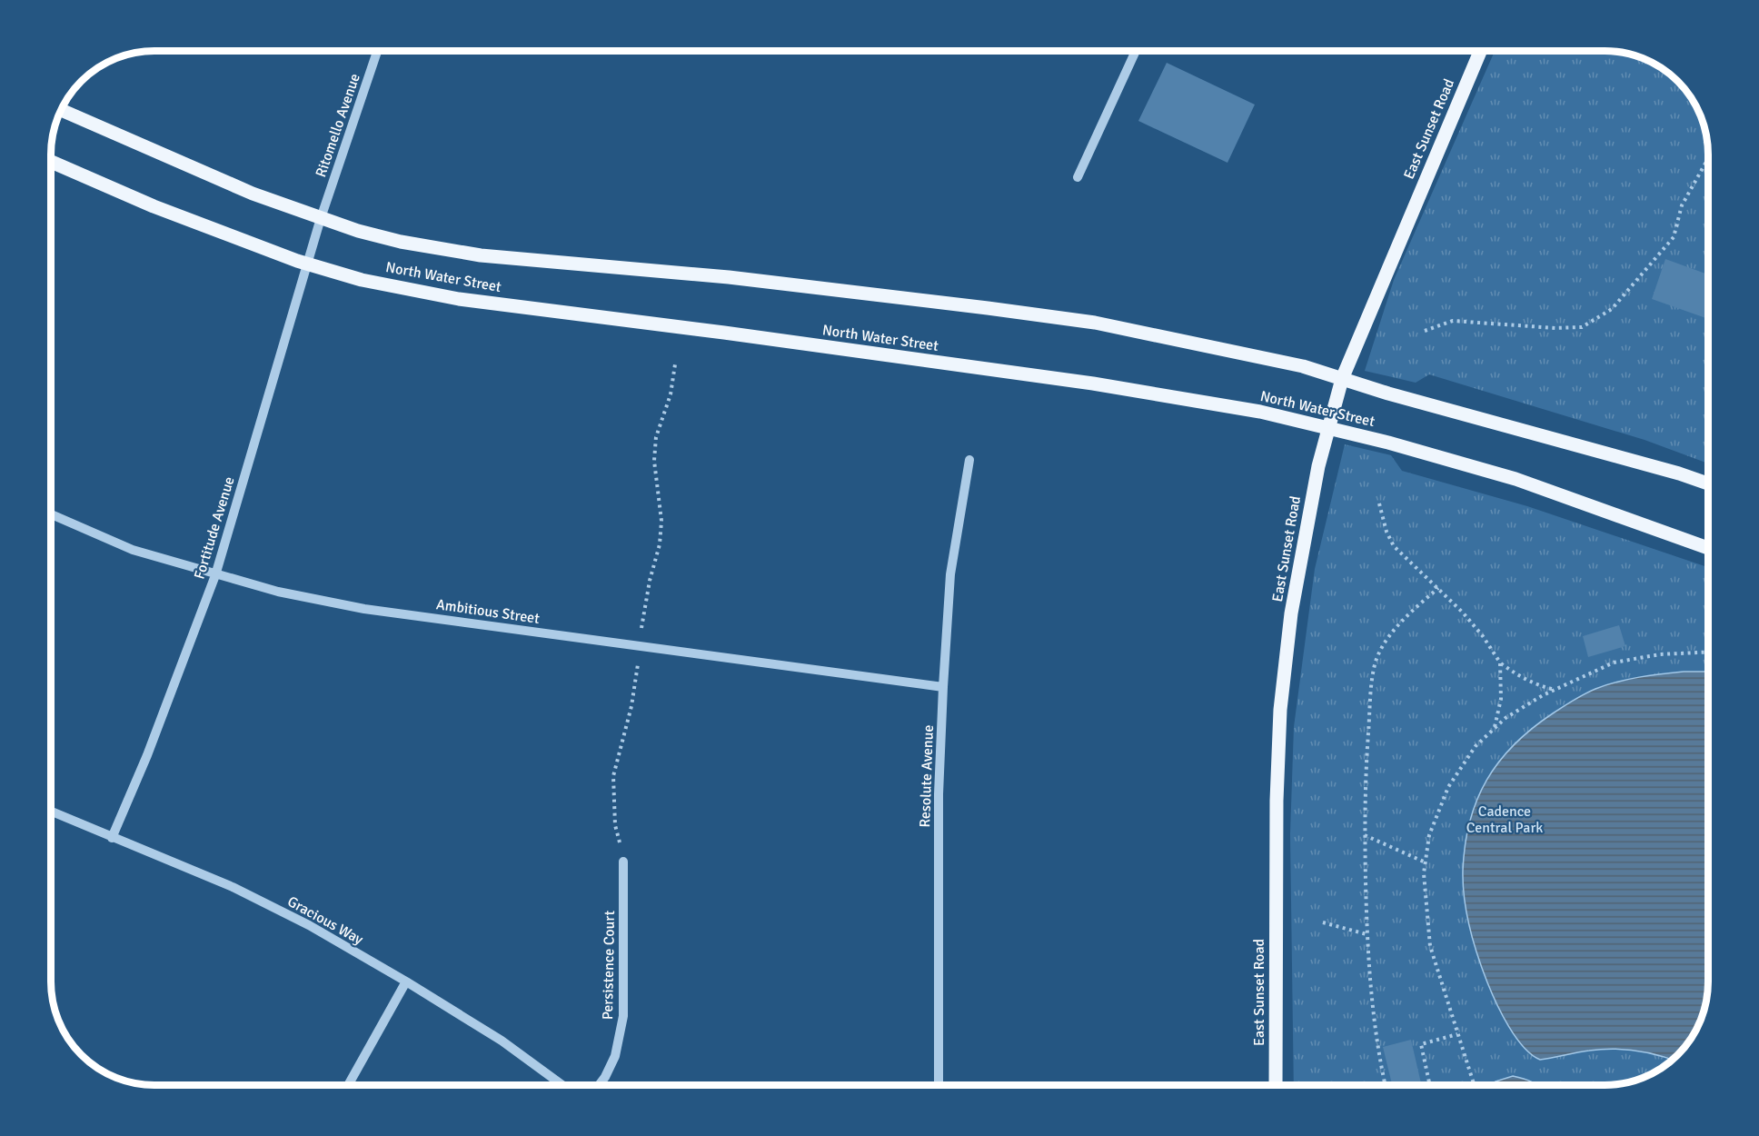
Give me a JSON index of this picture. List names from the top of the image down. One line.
{"streets":{"main road":["East Sunset Road","North Water Street"],"street":["Ritomello Avenue","Fortitude Avenue","Ambitious Street","Resolute Avenue","Gracious Way","Persistence Court"]},"crossings":[["Ritomello Avenue","North Water Street"],["Ritomello Avenue","Fortitude Avenue"],["East Sunset Road","North Water Street"],["North Water Street","Fortitude Avenue"],["Fortitude Avenue","Ambitious Street"],["Fortitude Avenue","Gracious Way"],["Ambitious Street","Resolute Avenue"]],"parks":["Cadence Central Park"]}
